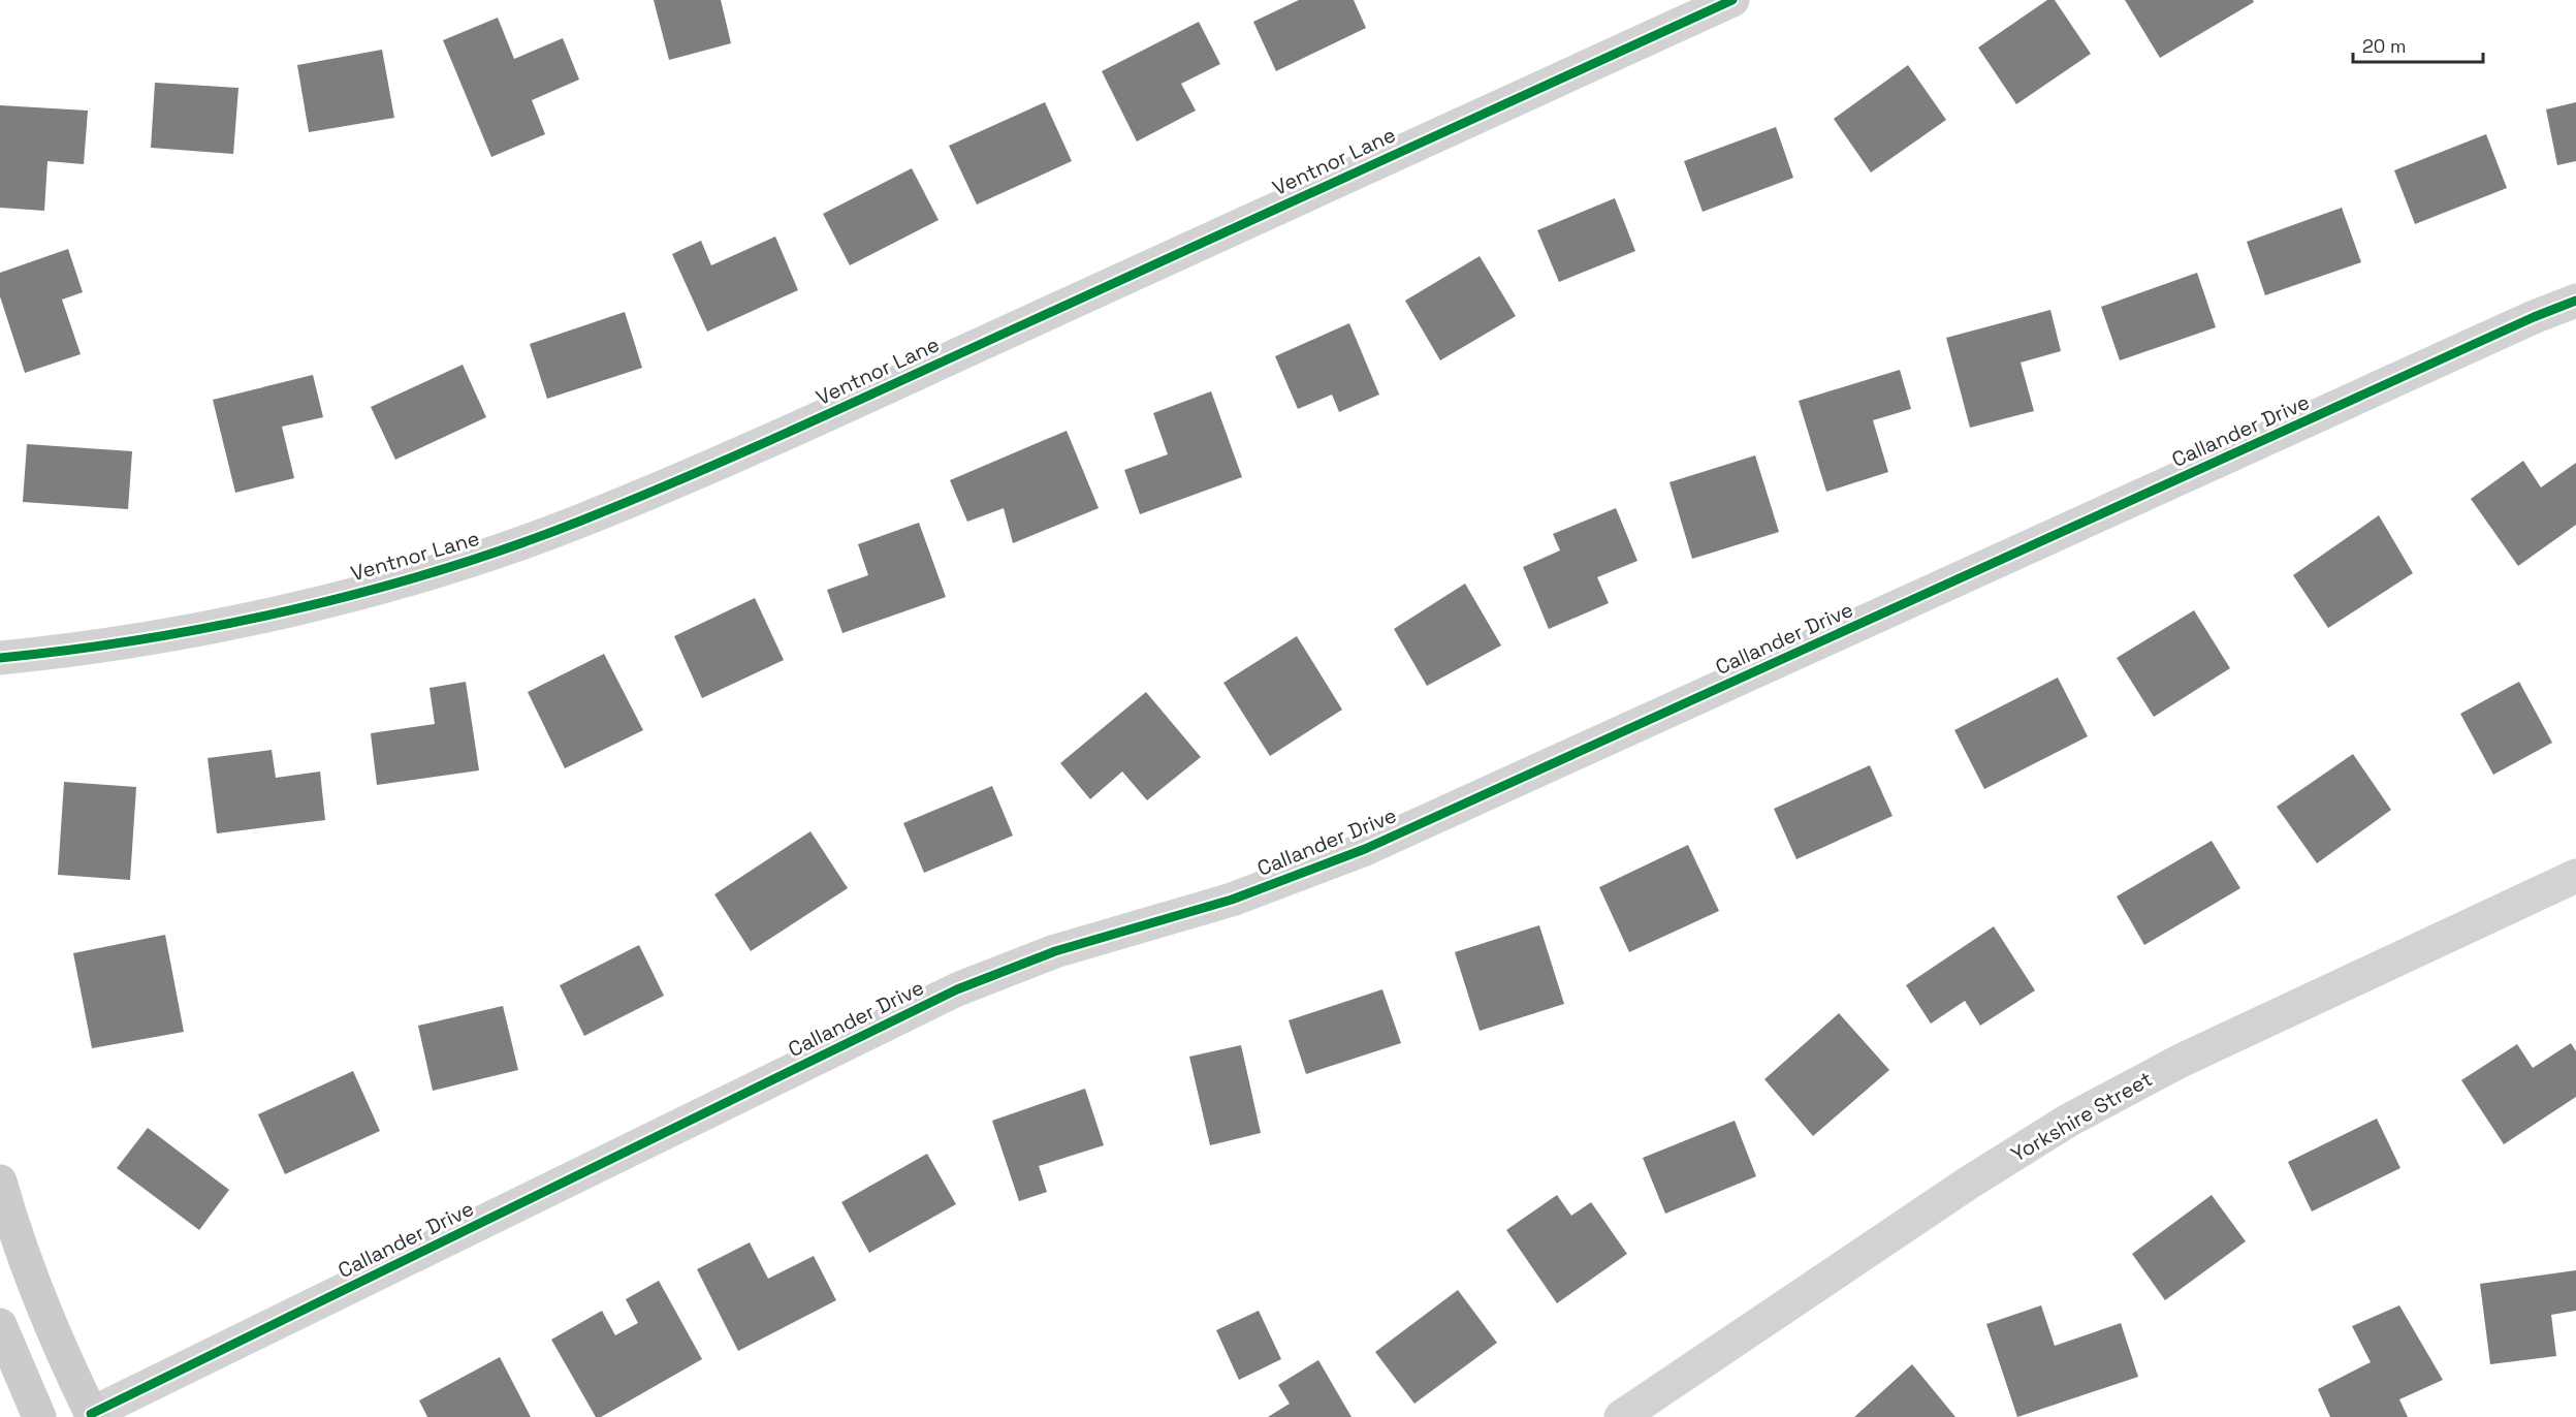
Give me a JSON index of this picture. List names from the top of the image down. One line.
{"streets":{"street":["Ventnor Lane","Callander Drive","Yorkshire Street"]},"scale_bar":"20 m"}
